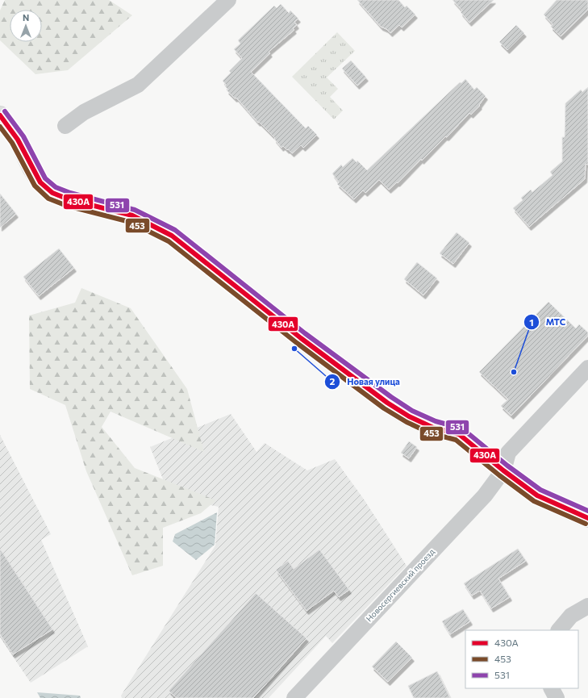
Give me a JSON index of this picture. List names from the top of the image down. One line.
{"streets":{"street":["Новосергиевский проезд"]},"places":["Новая улица","МТС"],"lines":["transit line 531","transit line 430А","transit line 453"],"legend":["430А","453","531"],"north":"top"}
